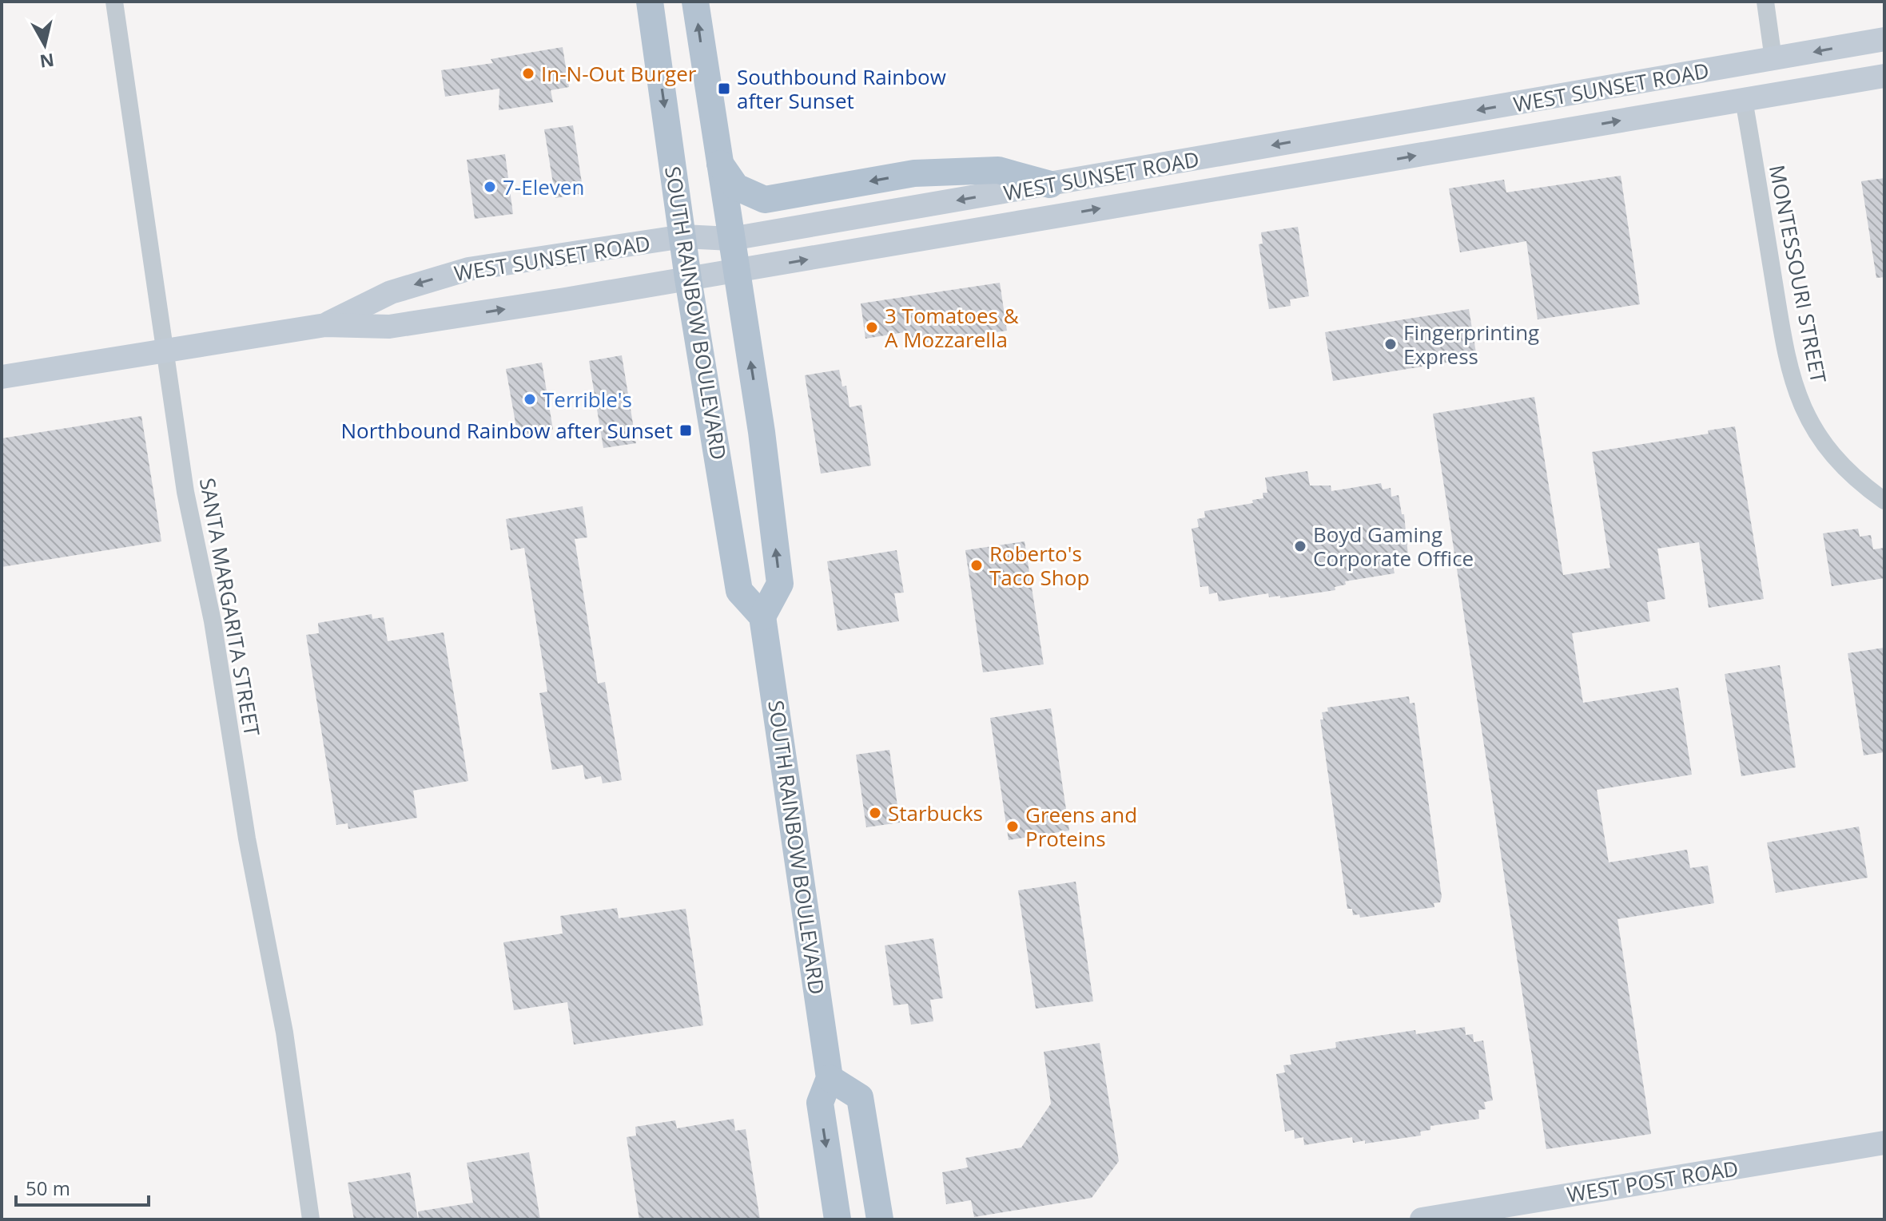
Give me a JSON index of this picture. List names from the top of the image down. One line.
{"streets":{"main road":["WEST SUNSET ROAD","SOUTH RAINBOW BOULEVARD","WEST POST ROAD"],"street":["MONTESSOURI STREET","SANTA MARGARITA STREET"]},"crossings":[["WEST SUNSET ROAD","MONTESSOURI STREET"],["WEST SUNSET ROAD","SOUTH RAINBOW BOULEVARD"],["WEST SUNSET ROAD","SANTA MARGARITA STREET"]],"places":{"other":["In-N-Out Burger","7-Eleven","3 Tomatoes & A Mozzarella","Fingerprinting Express","Terrible's","Boyd Gaming Corporate Office","Roberto's Taco Shop","Starbucks","Greens and Proteins"],"transit":["Southbound Rainbow after Sunset","Northbound Rainbow after Sunset"]},"scale_bar":"50 m","north":"bottom"}
